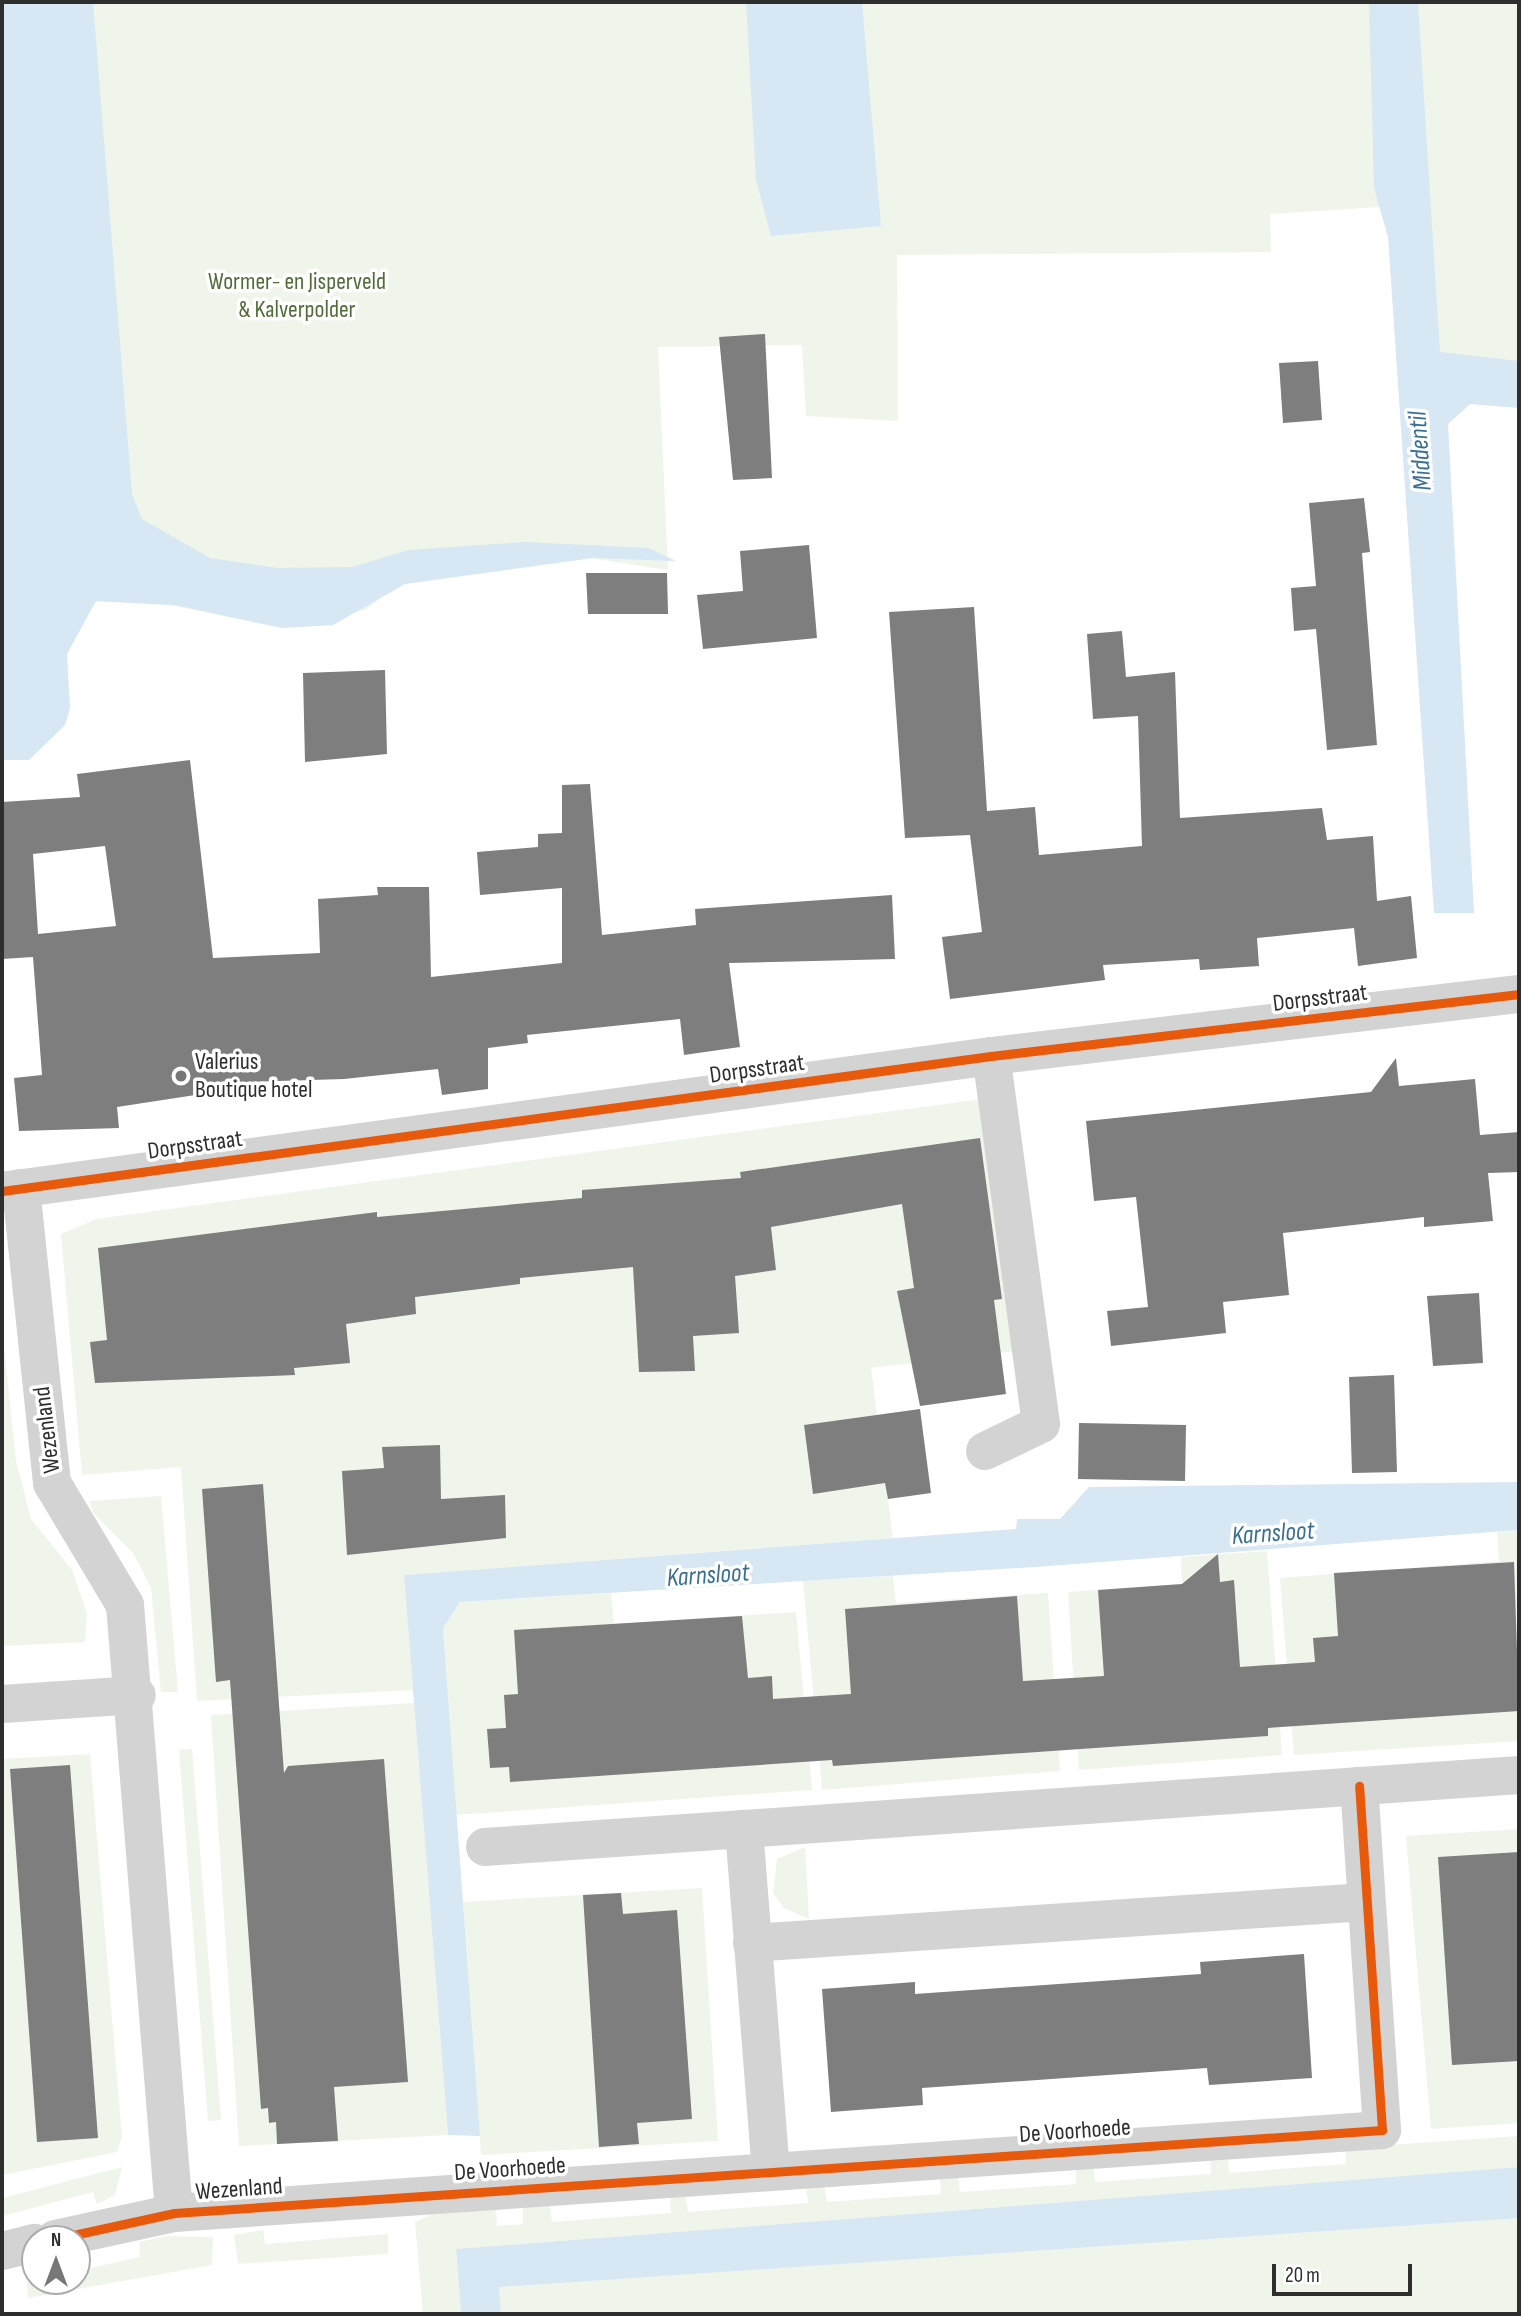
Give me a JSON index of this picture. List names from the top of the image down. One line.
{"streets":{"street":["Dorpsstraat","Wezenland","De Voorhoede"]},"crossings":[["Dorpsstraat","Wezenland"],["Wezenland","De Voorhoede"]],"water":["Middentil","Karnsloot"],"parks":["Wormer- en Jisperveld & Kalverpolder"],"places":["Valerius Boutique hotel"],"scale_bar":"20 m","north":"top"}
